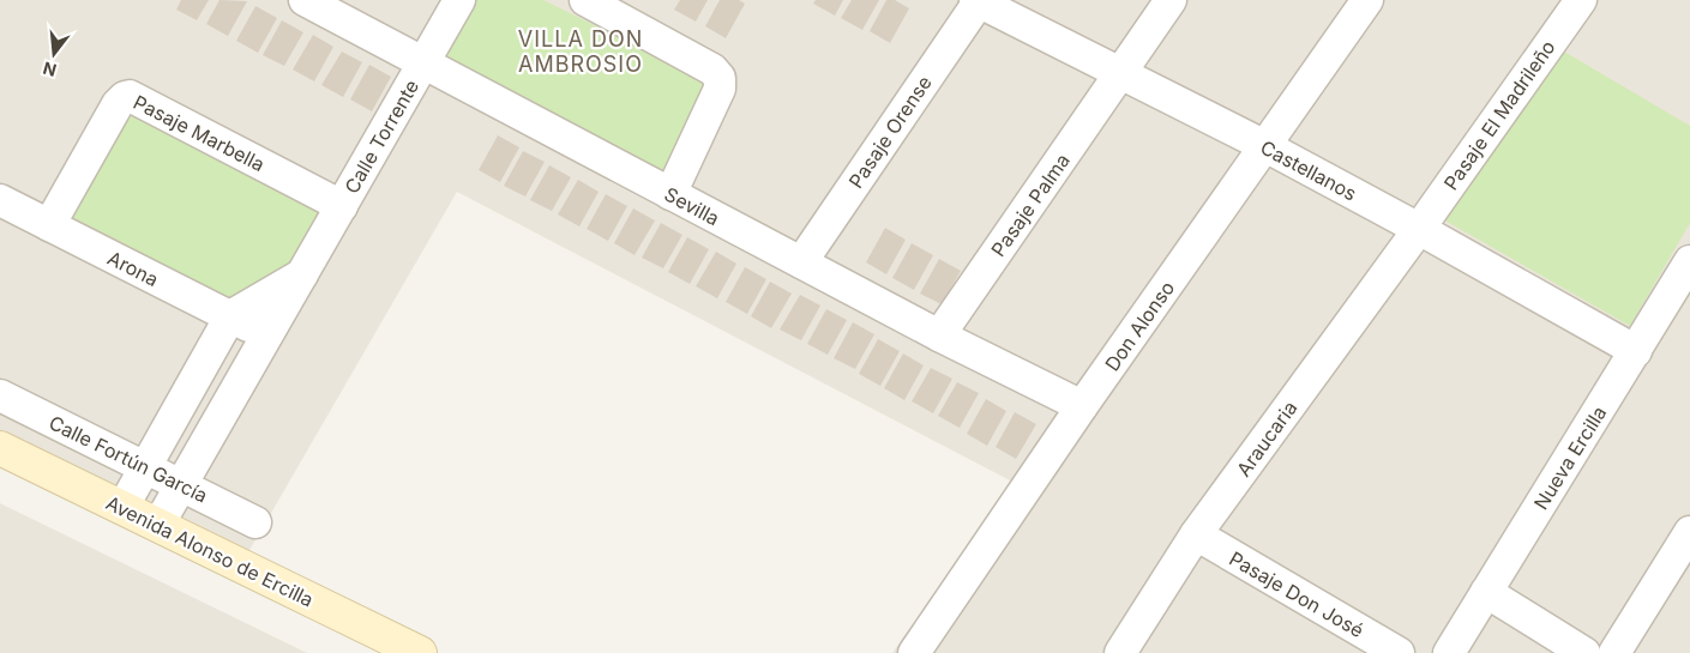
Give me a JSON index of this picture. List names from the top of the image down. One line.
{"streets":{"main road":["Avenida Alonso de Ercilla"],"street":["Pasaje El Madrileño","Pasaje Orense","Pasaje Marbella","Calle Torrente","Castellanos","Pasaje Palma","Sevilla","Arona","Don Alonso","Araucaria","Nueva Ercilla","Calle Fortún García","Pasaje Don José"]},"crossings":[["Pasaje El Madrileño","Castellanos"],["Pasaje El Madrileño","Araucaria"],["Pasaje Orense","Castellanos"],["Pasaje Orense","Sevilla"],["Pasaje Marbella","Calle Torrente"],["Pasaje Marbella","Arona"],["Calle Torrente","Sevilla"],["Calle Torrente","Arona"],["Calle Torrente","Calle Fortún García"],["Calle Torrente","Avenida Alonso de Ercilla"],["Castellanos","Pasaje Palma"],["Castellanos","Don Alonso"],["Castellanos","Araucaria"],["Castellanos","Nueva Ercilla"],["Pasaje Palma","Sevilla"],["Sevilla","Don Alonso"],["Araucaria","Pasaje Don José"]],"districts":["VILLA DON AMBROSIO"],"north":"bottom"}
